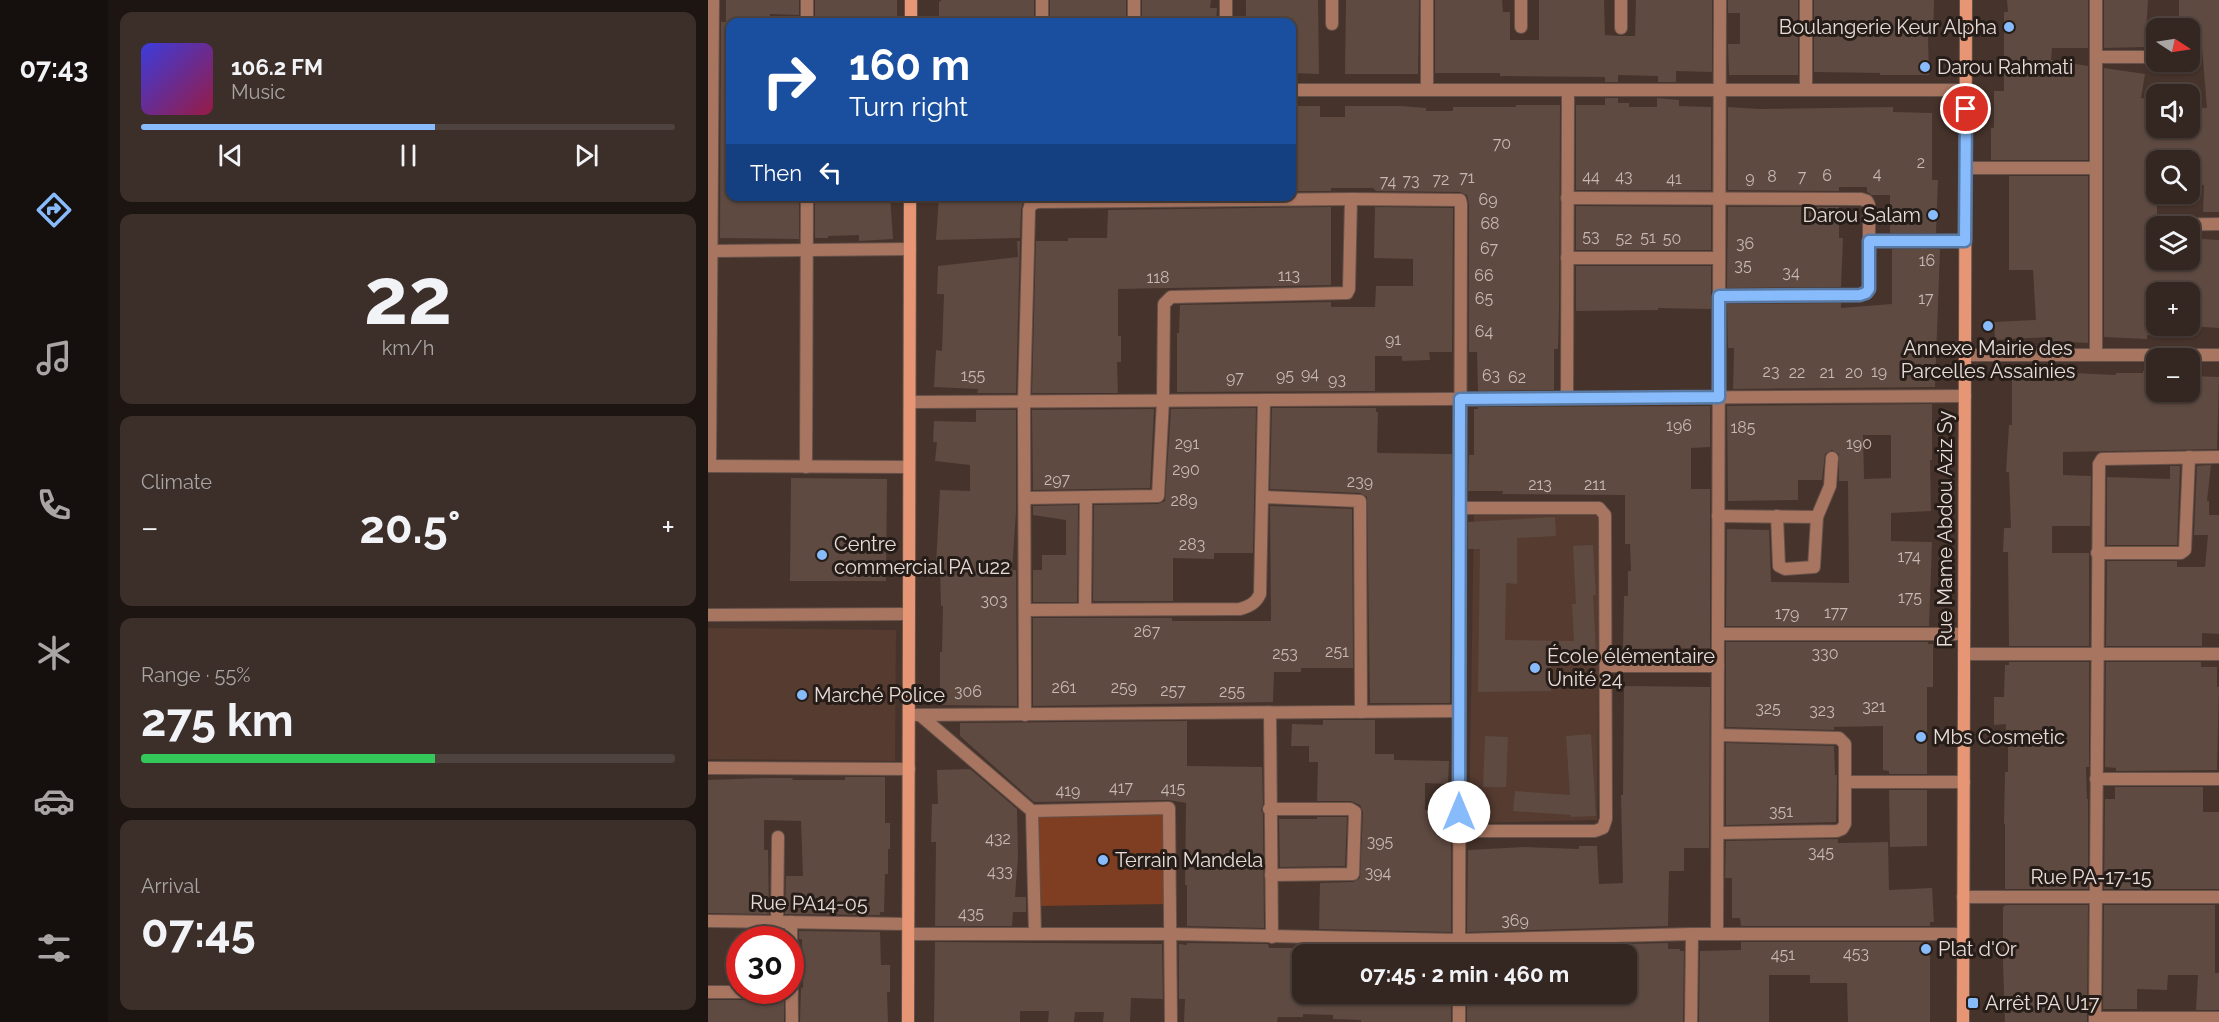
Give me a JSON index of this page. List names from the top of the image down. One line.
{"streets":{"street":["Rue Mame Abdou Aziz Sy","Rue PA-17-15","Rue PA14-05"]},"crossings":[["Rue Mame Abdou Aziz Sy","Rue PA-17-15"],["Rue Mame Abdou Aziz Sy","Rue PA14-05"]],"places":{"other":["Boulangerie Keur Alpha","Darou Rahmati","Darou Salam","Annexe Mairie des Parcelles Assainies","Centre commercial PA u22","École élémentaire Unité 24","Marché Police","Mbs Cosmetic","Terrain Mandela","Plat d'Or"],"transit":["Arrêt PA U17"]},"house_numbers":["70","2","4","6","44","43","8","7","71","9","41","72","73","74","69","68","53","51","52","50","36","67","16","35","34","113","66","118","65","17","64","91","23","19","22","21","20","94","155","95","63","97","62","93","196","185","291","190","290","297","239","213","211","289","283","174","175","303","177","179","267","251","253","330","261","259","257","306","255","321","325","323","417","415","419","351","432","395","345","433","394","435","369","453","451"],"north":"right","page":{"tabs":"07:43","map_buttons":["+","−"],"turn":["160 m","Turn right"],"song":["106.2 FM","Music"],"then":"Then","tile":[["22","km/h"],"Climate",["Range · 55%","275 km"],["Arrival","07:45"]],"heat":["−","20.5°","+"],"limit":"30","trip":"07:45 · 2 min · 460 m"}}
